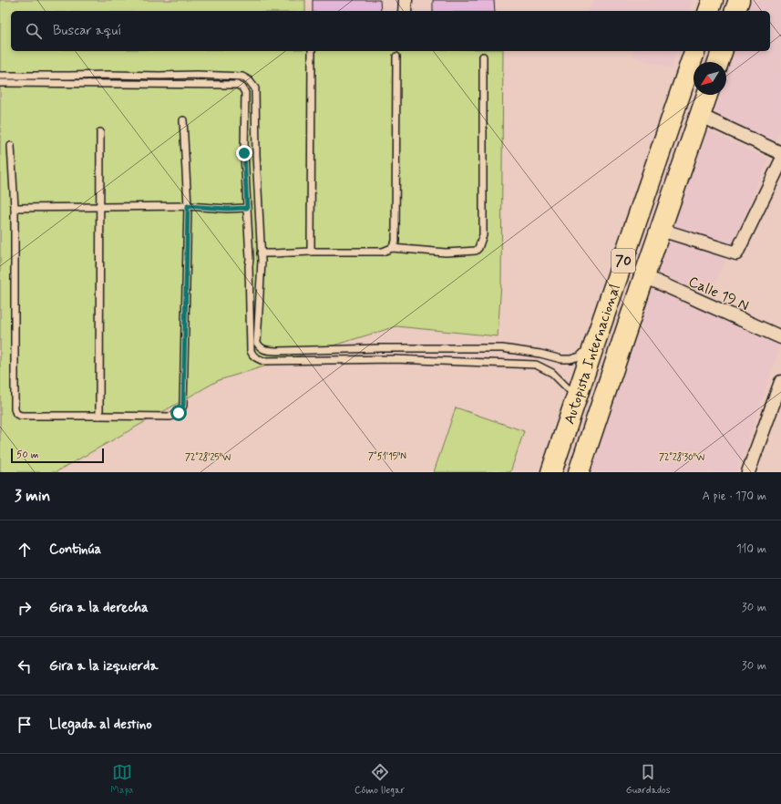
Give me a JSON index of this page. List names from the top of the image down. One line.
{"streets":{"highway":["70","Autopista Internacional"],"street":["Calle 19 N"]},"crossings":[["Calle 19 N","Autopista Internacional"]],"scale_bar":"50 m","north":"bottom left","page":{"search":"Buscar aquí","scale":"50 m","heading":["3 min","A pie · 170 m"],"list":[["Continúa","110 m"],["Gira a la derecha","30 m"],["Gira a la izquierda","30 m"],"Llegada al destino"],"nav":["Mapa","Cómo llegar","Guardados"]},"coordinates":["7°51'15\"N","72°28'25\"W","72°28'30\"W"]}
